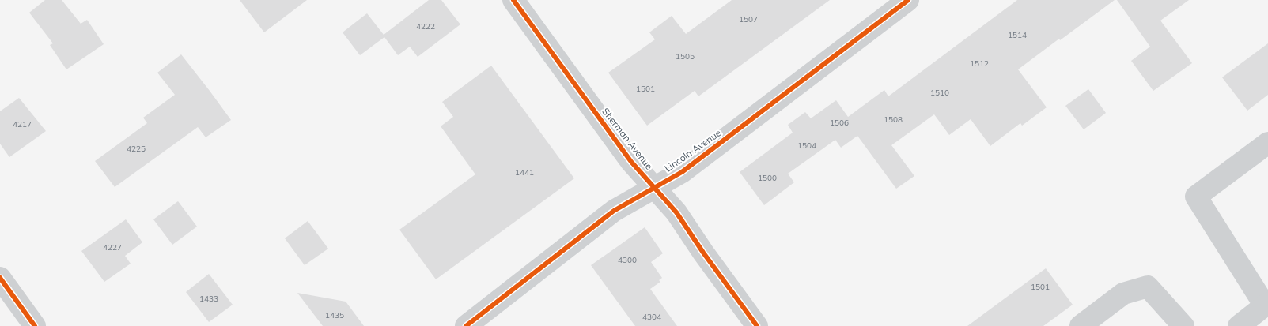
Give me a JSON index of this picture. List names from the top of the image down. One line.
{"streets":{"street":["Sherman Avenue","Lincoln Avenue"]},"crossings":[["Sherman Avenue","Lincoln Avenue"]],"house_numbers":["1507","4222","1514","1505","1512","1501","1510","1508","1506","4217","1504","4225","1441","1500","4227","4300","1501","1433","1435","4304"]}
